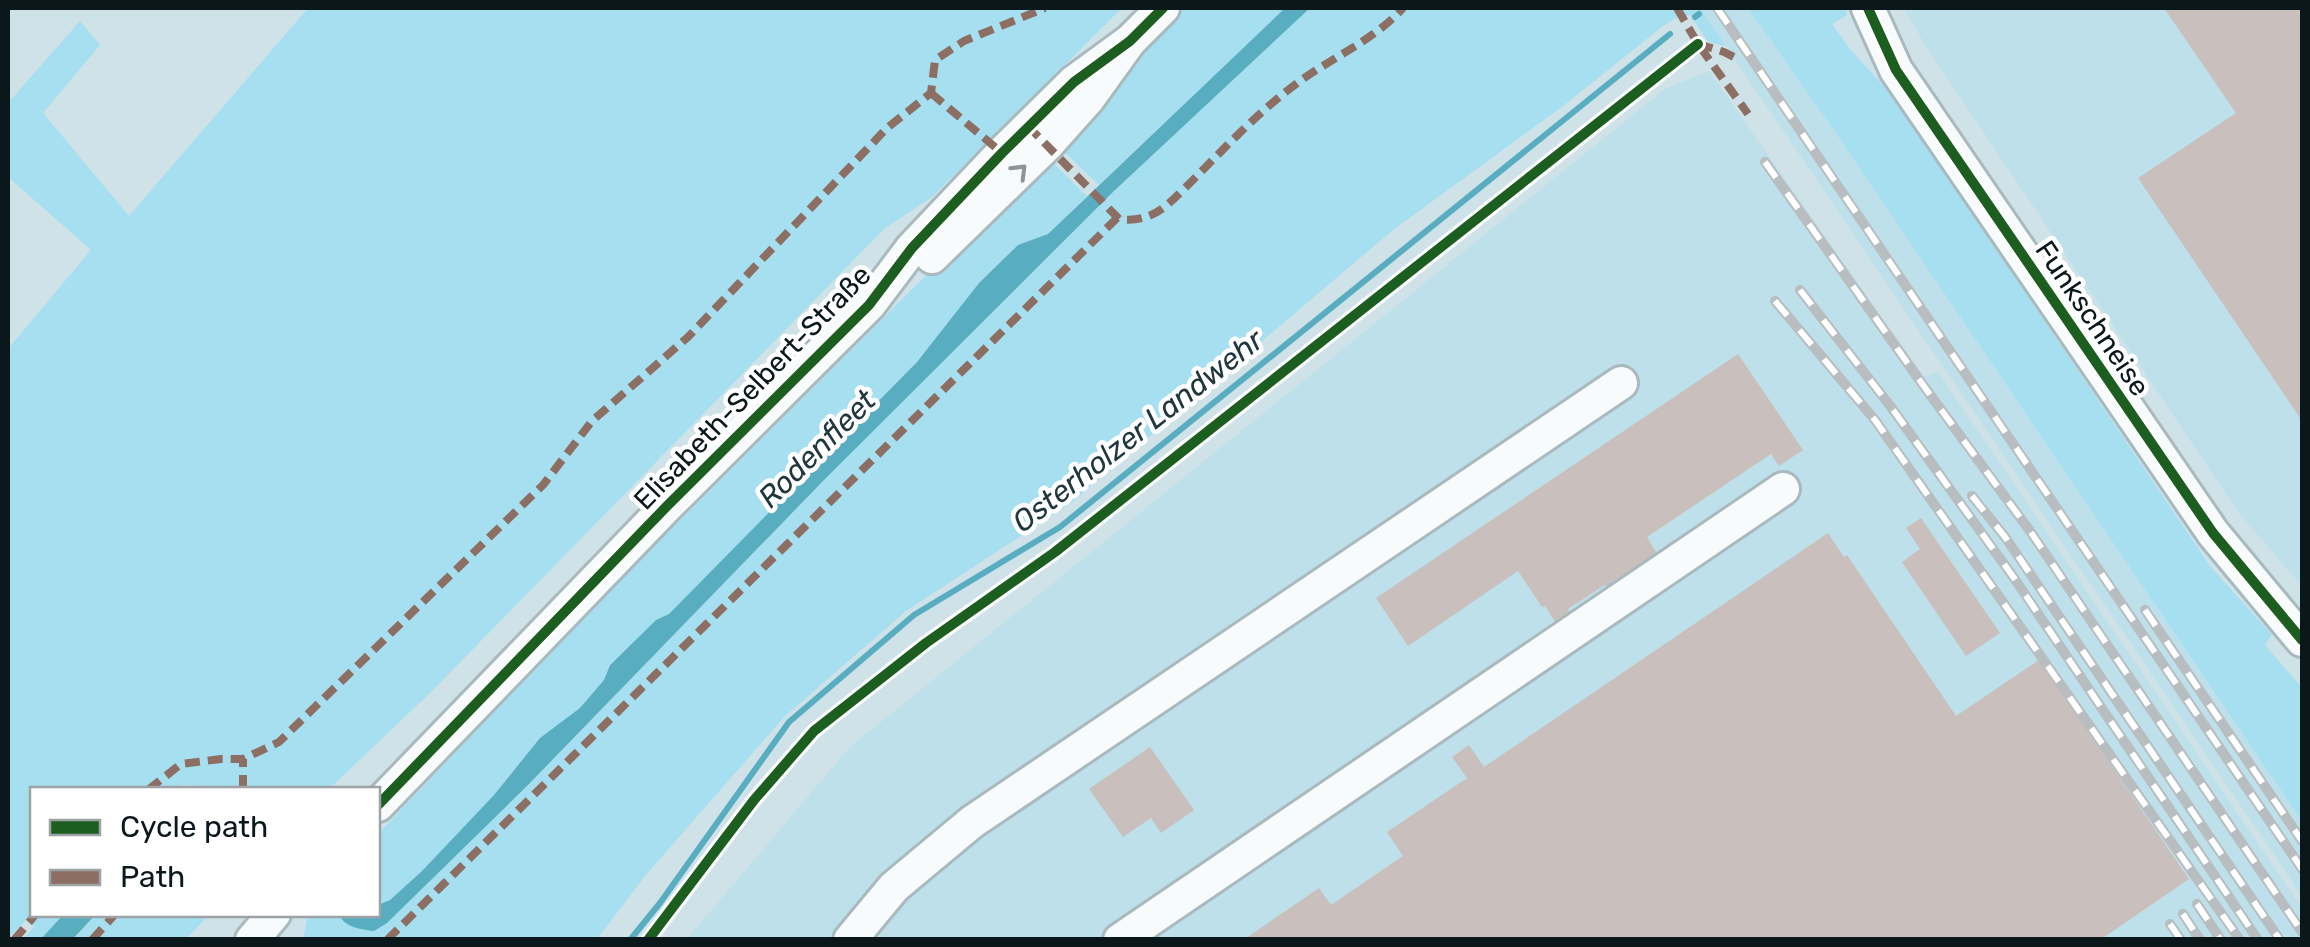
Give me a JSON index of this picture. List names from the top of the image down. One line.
{"streets":{"street":["Funkschneise","Elisabeth-Selbert-Straße"]},"water":["Osterholzer Landwehr","Rodenfleet"],"legend":["Cycle path","Path"]}
